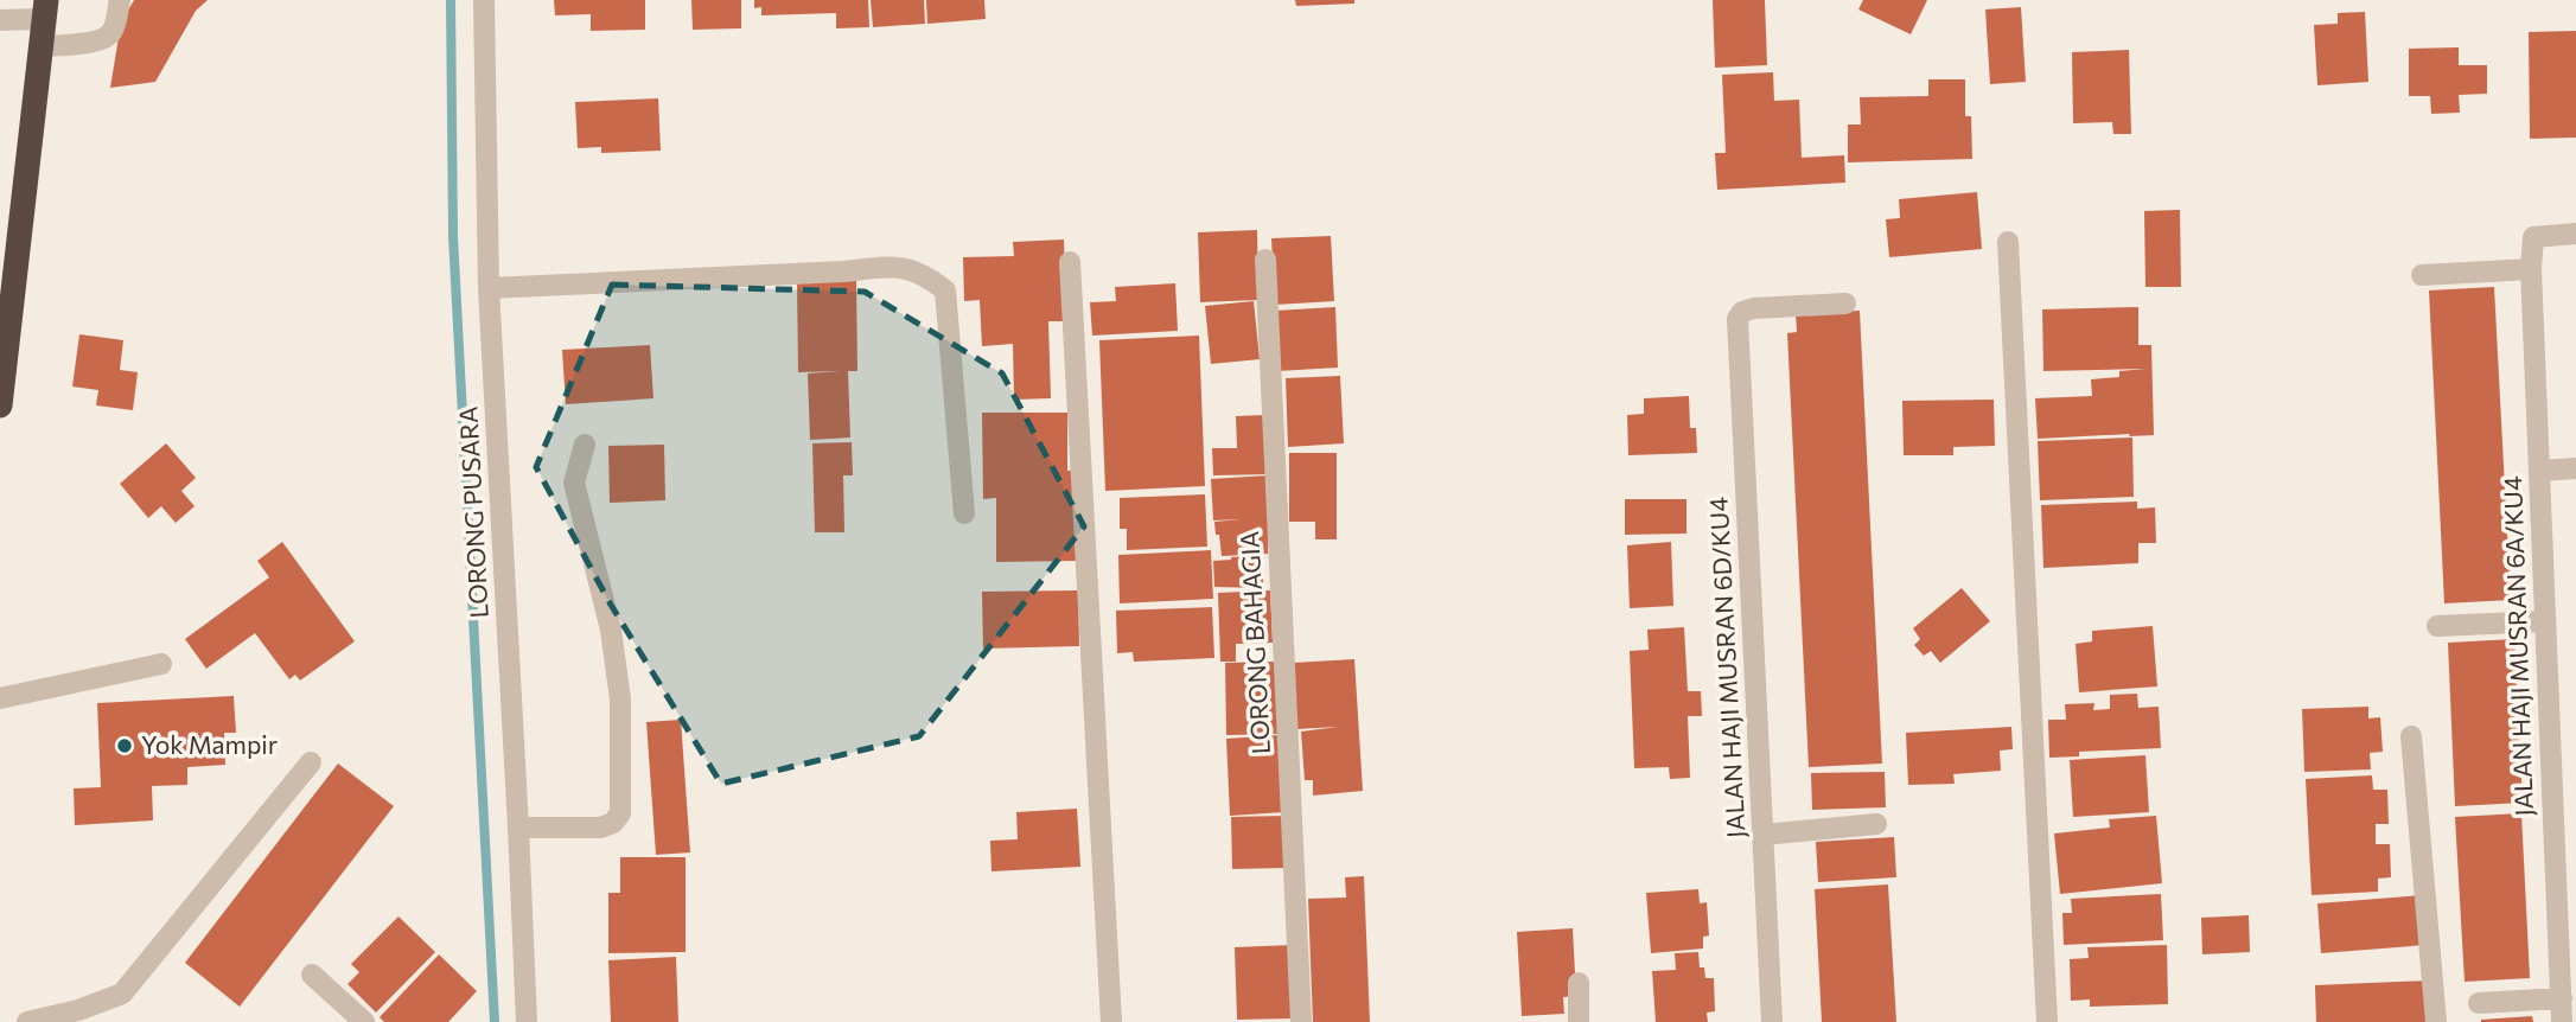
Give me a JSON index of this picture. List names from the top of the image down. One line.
{"streets":{"street":["LORONG PUSARA","LORONG BAHAGIA","JALAN HAJI MUSRAN 6A/KU4","JALAN HAJI MUSRAN 6D/KU4"]},"places":["Yok Mampir"]}
